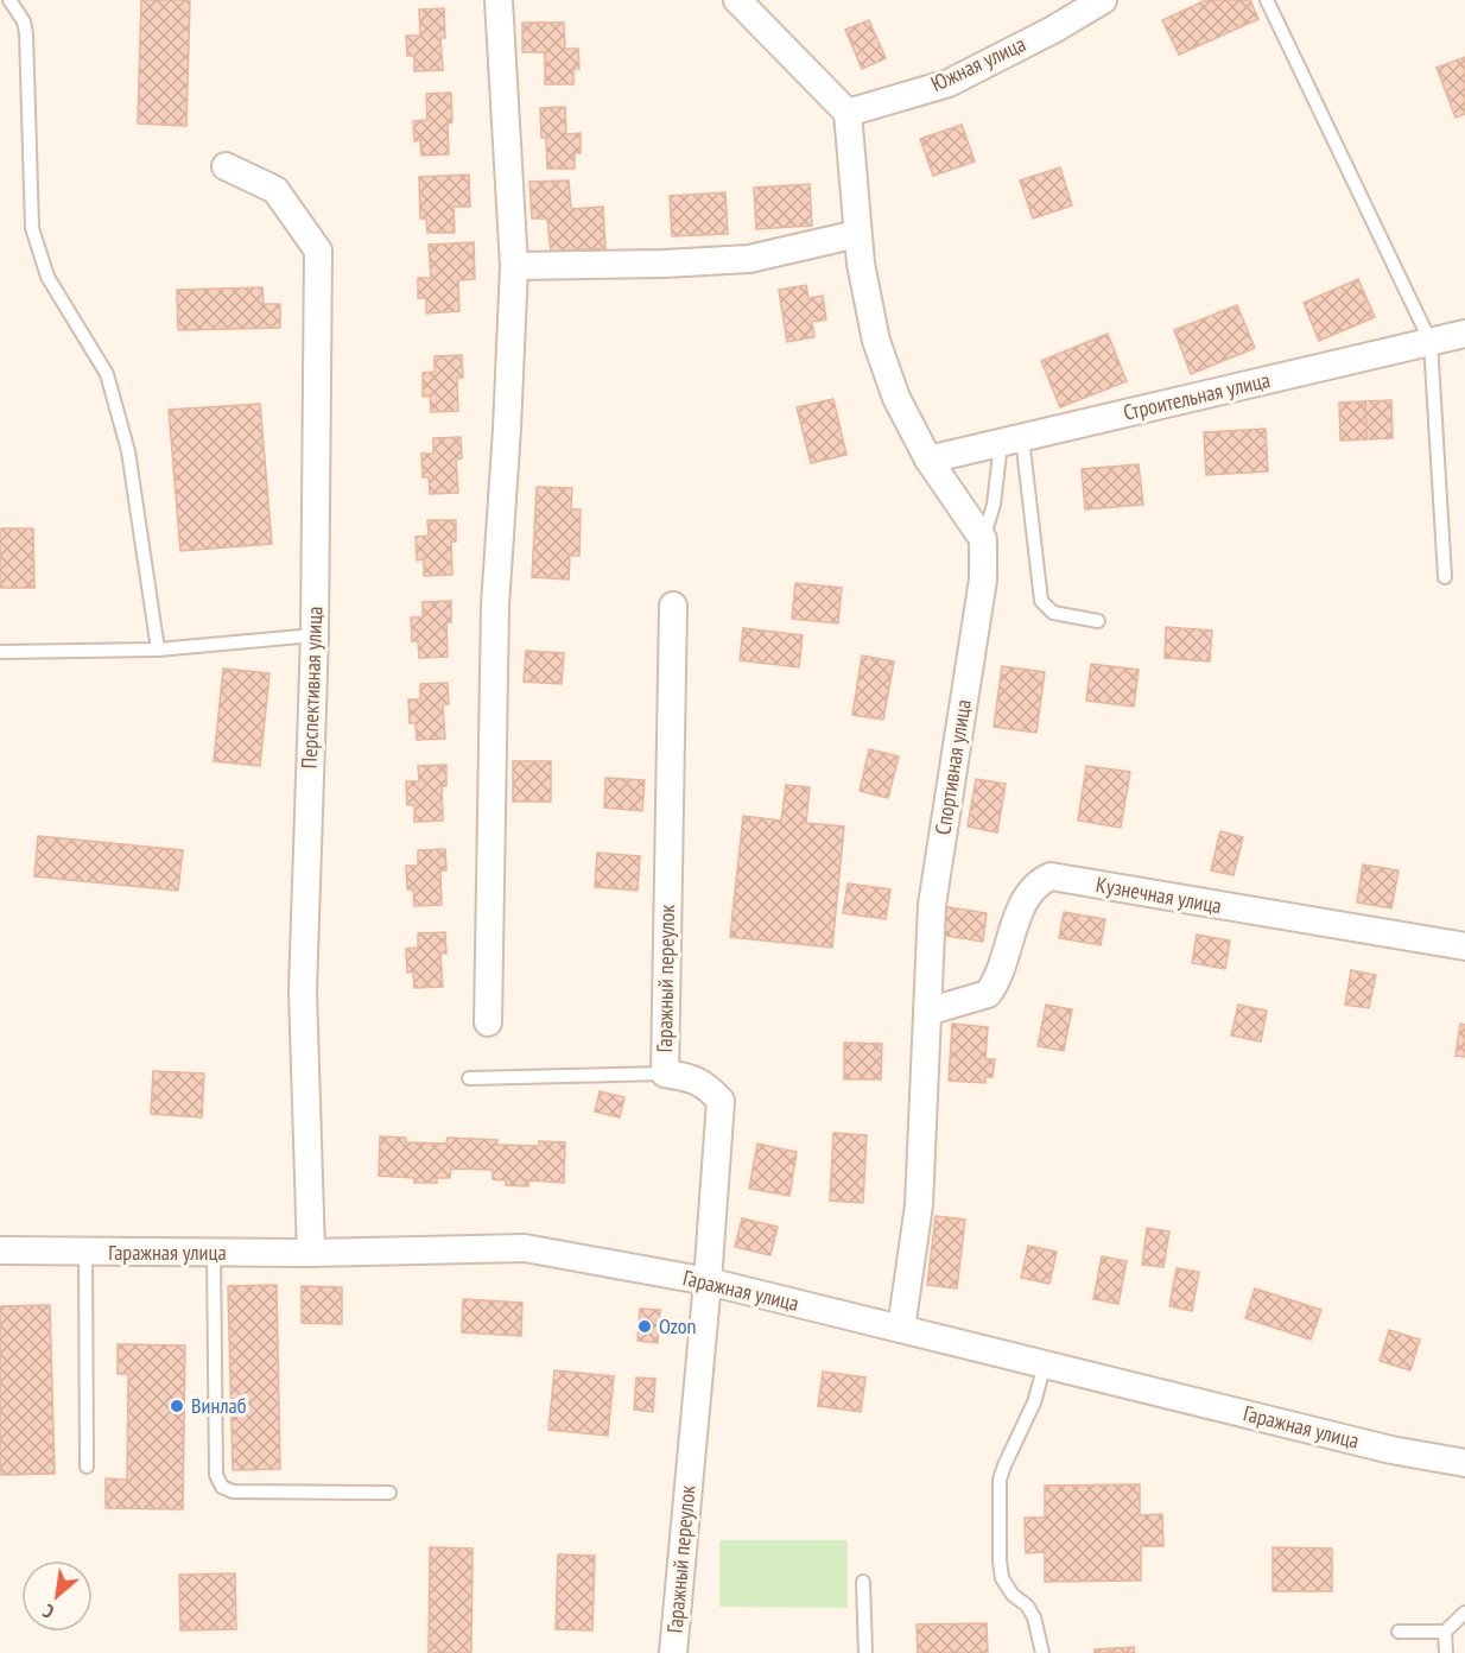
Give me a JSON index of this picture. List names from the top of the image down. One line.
{"streets":{"street":["Южная улица","Строительная улица","Перспективная улица","Спортивная улица","Кузнечная улица","Гаражный переулок","Гаражная улица"]},"crossings":[["Перспективная улица","Гаражная улица"],["Спортивная улица","Кузнечная улица"],["Спортивная улица","Гаражная улица"],["Гаражный переулок","Гаражная улица"]],"places":["Ozon","Винлаб"],"north":"bottom left"}
